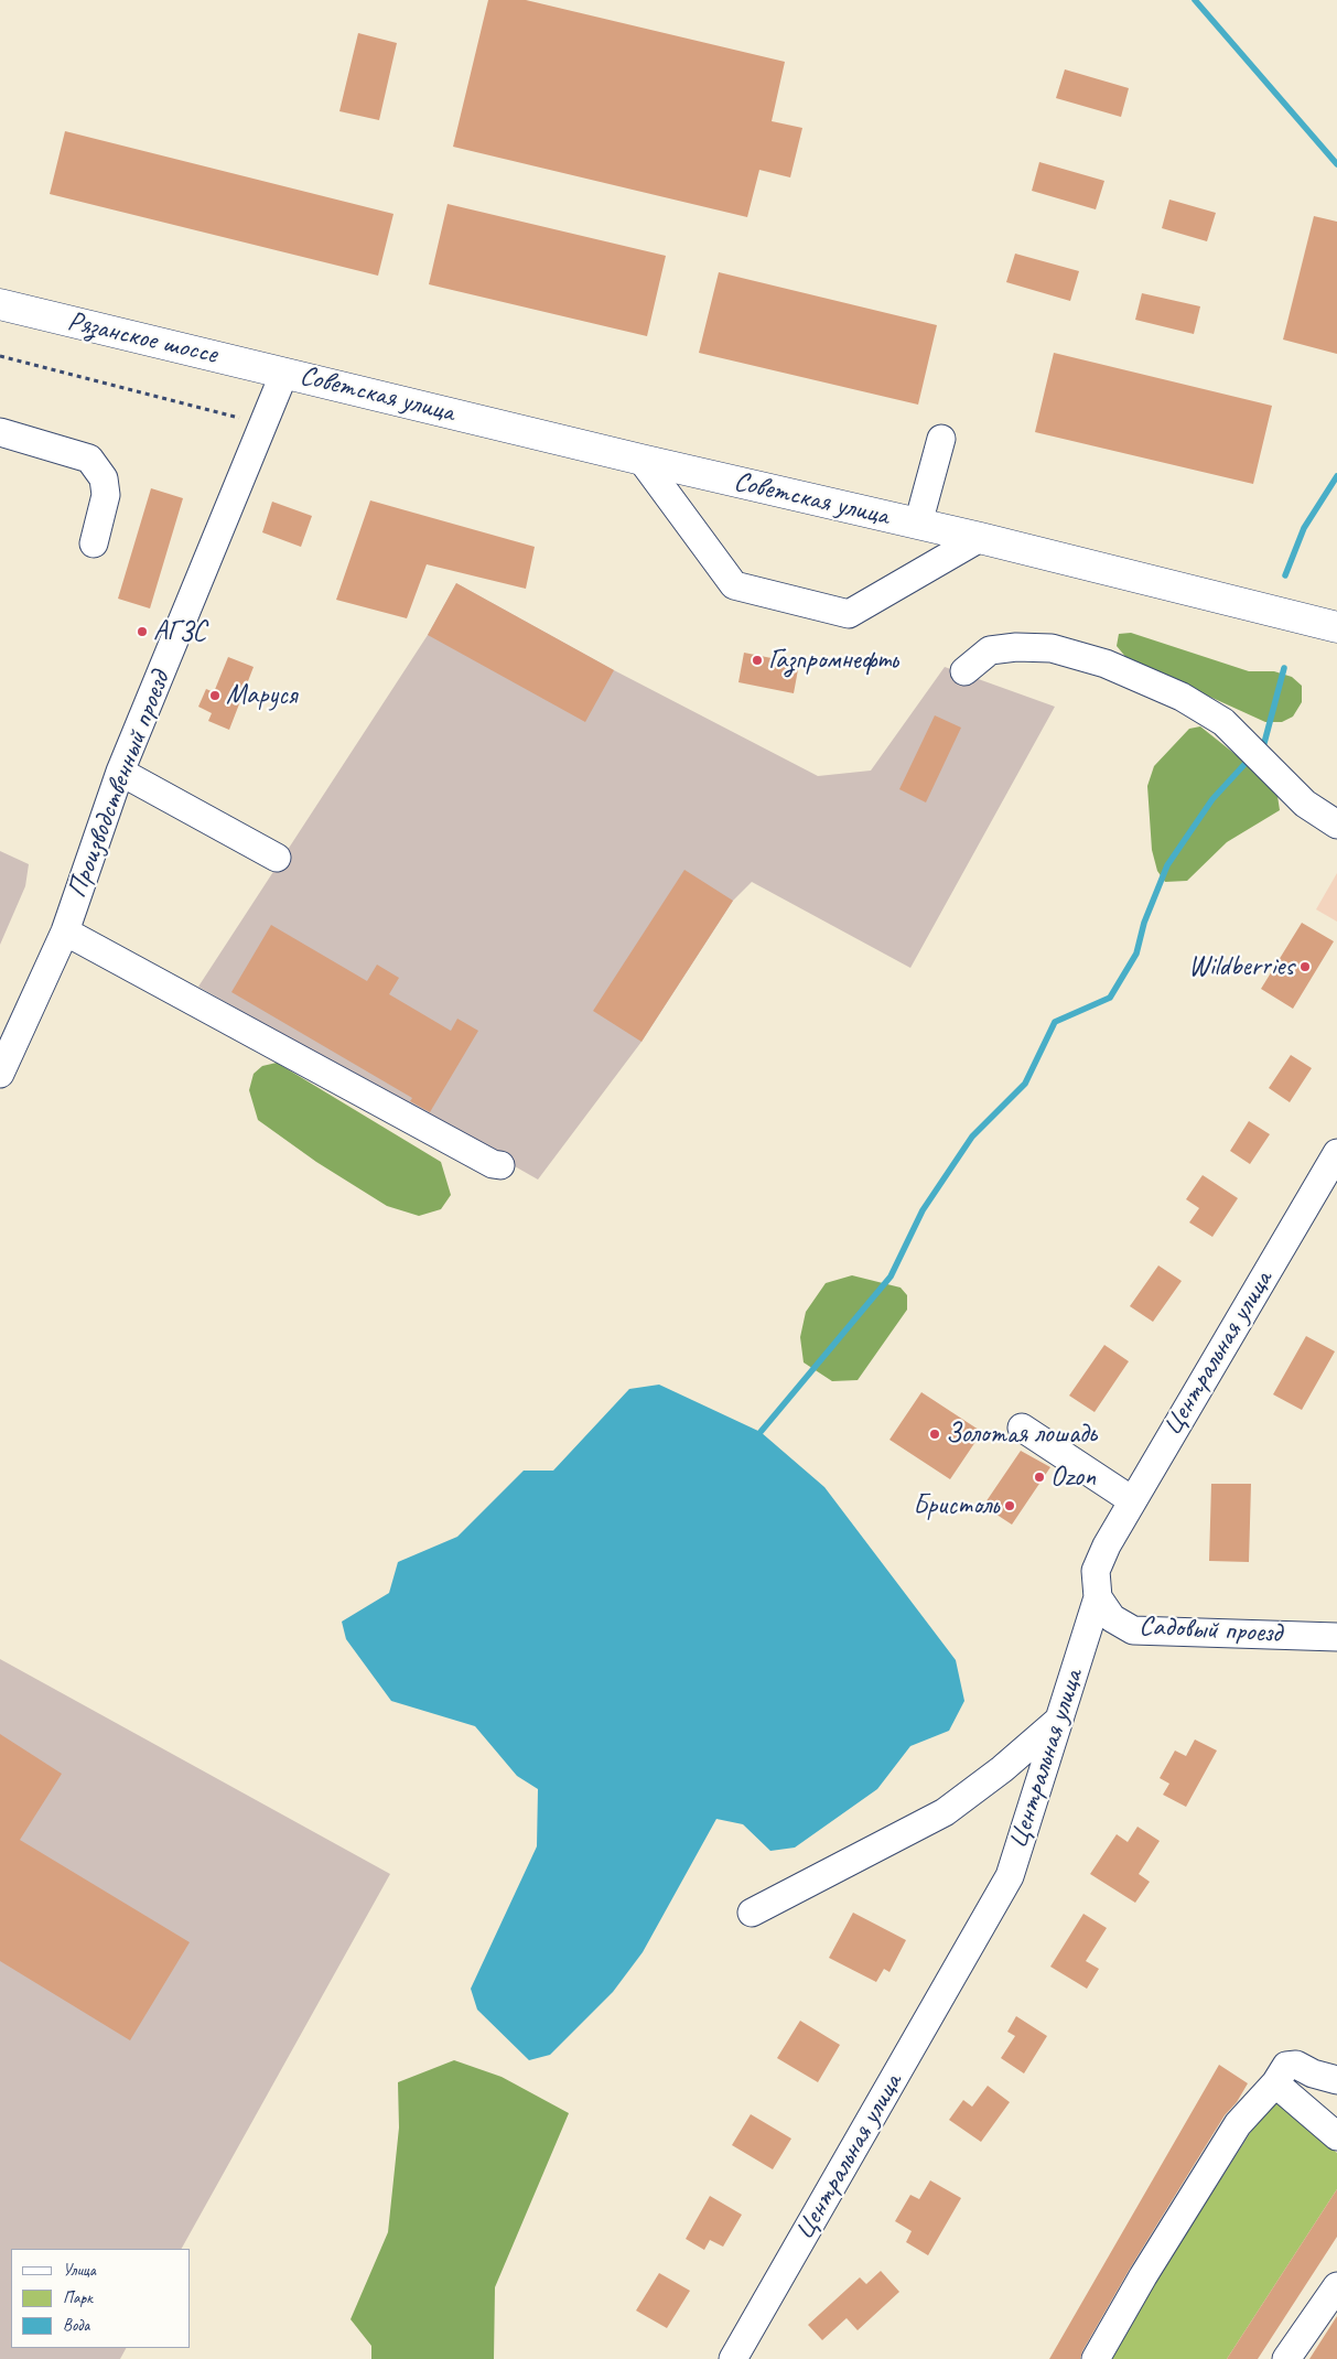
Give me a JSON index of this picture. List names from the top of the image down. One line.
{"streets":{"main road":["Рязанское шоссе","Советская улица"],"street":["Производственный проезд","Центральная улица","Садовый проезд"]},"crossings":[["Рязанское шоссе","Советская улица"],["Рязанское шоссе","Производственный проезд"],["Советская улица","Производственный проезд"],["Центральная улица","Садовый проезд"]],"places":["АГЗС","Газпромнефть","Маруся","Wildberries","Золотая лошадь","Ozon","Бристоль"],"legend":["Улица","Парк","Вода"]}
